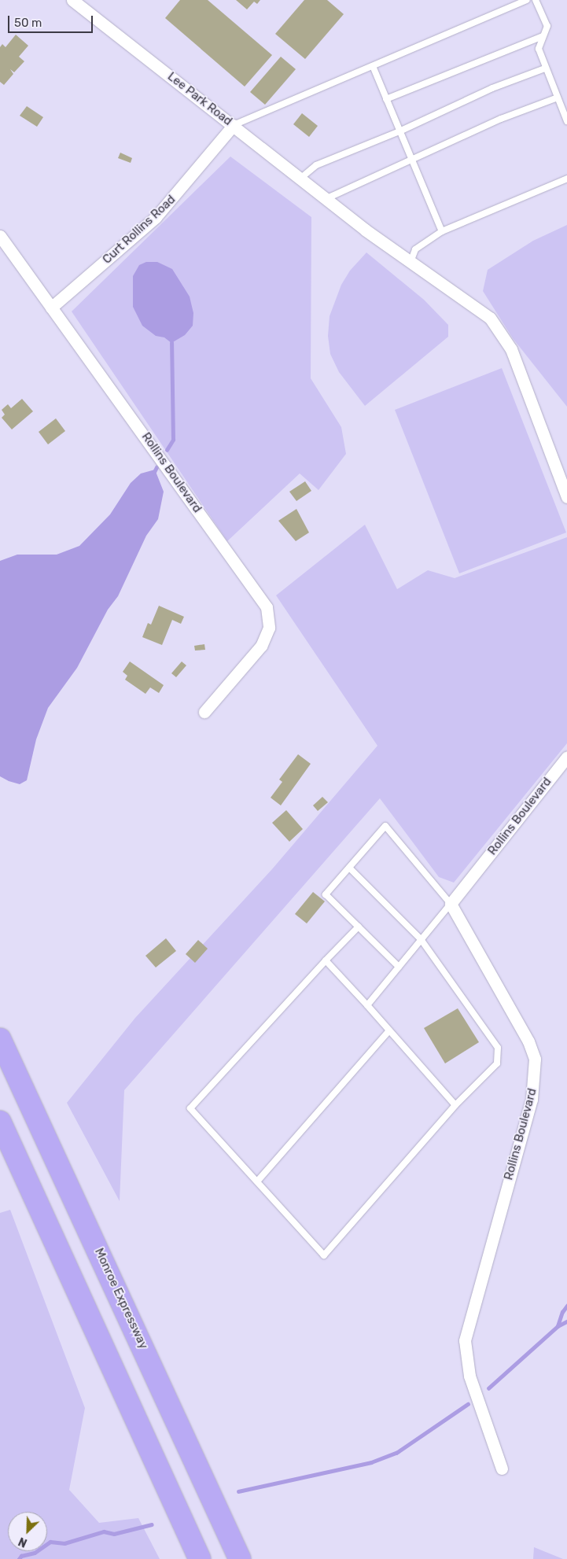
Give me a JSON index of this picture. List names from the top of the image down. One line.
{"streets":{"highway":["Monroe Expressway"],"street":["Lee Park Road","Curt Rollins Road","Rollins Boulevard"]},"crossings":[["Lee Park Road","Curt Rollins Road"],["Curt Rollins Road","Rollins Boulevard"]],"scale_bar":"50 m","north":"bottom left"}
